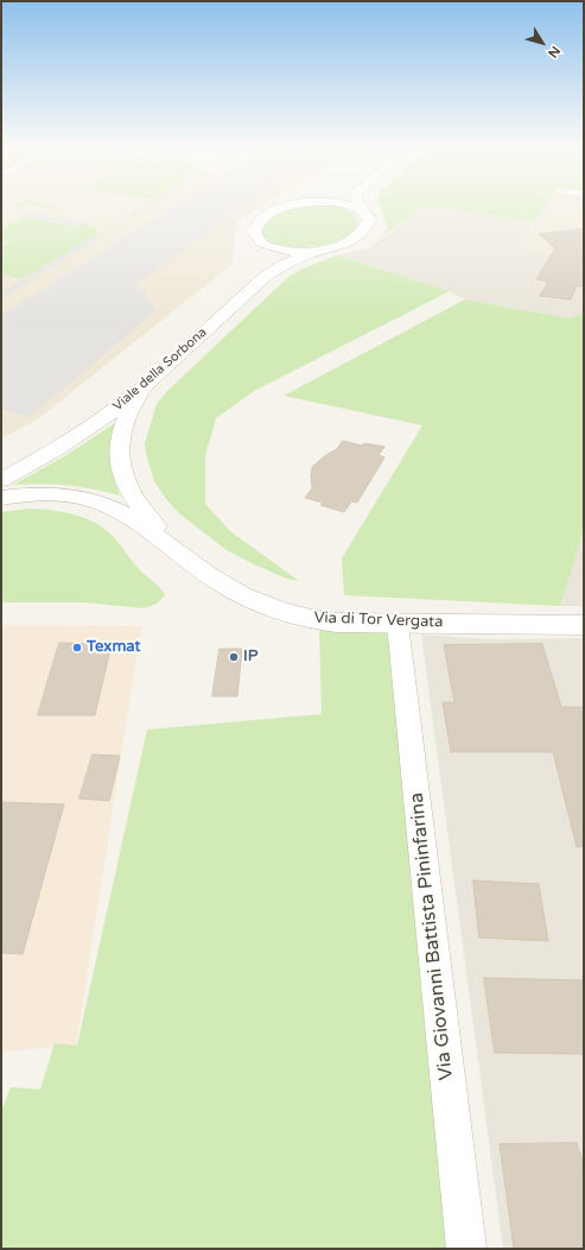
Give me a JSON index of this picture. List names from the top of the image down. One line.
{"streets":{"street":["Viale della Sorbona","Via di Tor Vergata","Via Giovanni Battista Pininfarina"]},"crossings":[["Viale della Sorbona","Via di Tor Vergata"],["Via di Tor Vergata","Via Giovanni Battista Pininfarina"]],"places":["Texmat","IP"],"north":"bottom right"}
